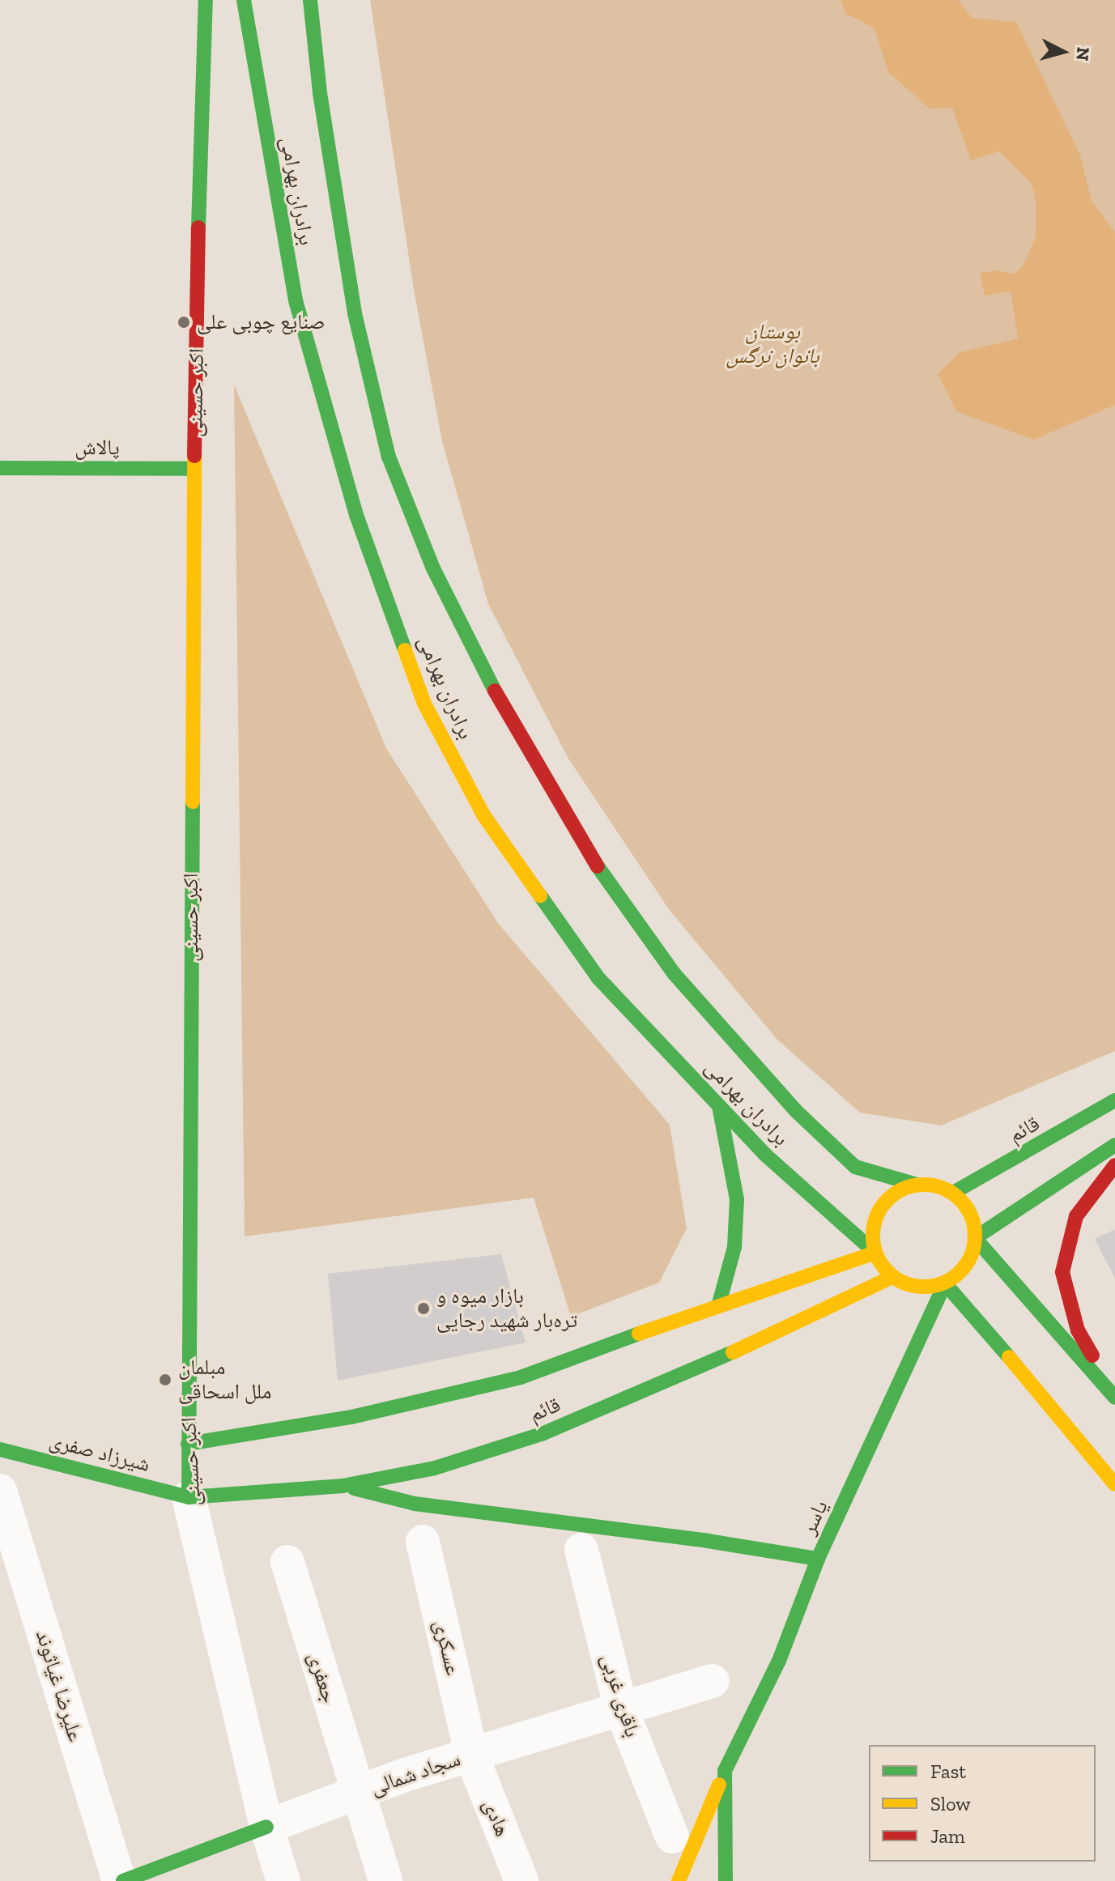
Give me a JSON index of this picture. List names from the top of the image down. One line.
{"streets":{"main road":["برادران بهرامی","اکبر حسینی","پالاش","قائم","شیرزاد صفری","یاسر","سجاد شمالی"],"street":["عسکری","جعفری","علیرضا غیاثوند","باقری غربی","هادی"]},"crossings":[["برادران بهرامی","قائم"],["برادران بهرامی","یاسر"],["اکبر حسینی","پالاش"],["اکبر حسینی","قائم"],["اکبر حسینی","شیرزاد صفری"],["اکبر حسینی","سجاد شمالی"],["قائم","شیرزاد صفری"],["قائم","یاسر"],["عسکری","سجاد شمالی"],["عسکری","هادی"],["جعفری","سجاد شمالی"],["علیرضا غیاثوند","سجاد شمالی"],["باقری غربی","سجاد شمالی"],["سجاد شمالی","هادی"]],"parks":["بوستان بانوان نرگس"],"places":["صنایع چوبی علی","بازار میوه و تره‌بار شهید رجایی","مبلمان ملل اسحاقی"],"legend":["Fast","Slow","Jam"],"north":"right"}
